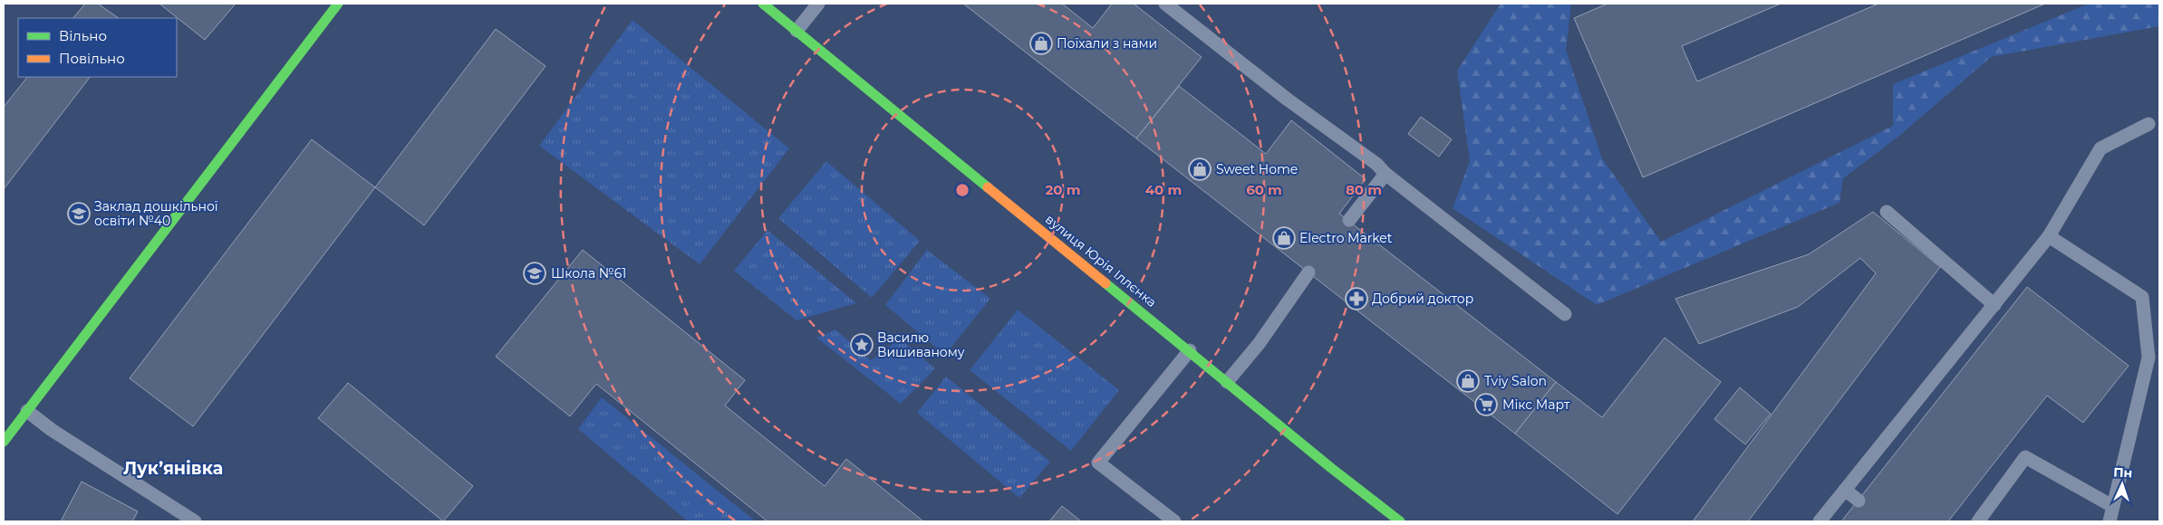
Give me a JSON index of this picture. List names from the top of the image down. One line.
{"streets":{"main road":["вулиця Юрія Іллєнка"]},"districts":["Лукʼянівка"],"places":{"shop":["Поїхали з нами","Sweet Home","Electro Market","Tviy Salon"],"school or university":["Заклад дошкільної освіти №40","Школа №61"],"pharmacy":["Добрий доктор"],"place":["Василю Вишиваному"],"supermarket":["Мікс Март"]},"legend":["Вільно","Повільно"],"north":"top","rings":["20 m","40 m","60 m","80 m"]}
